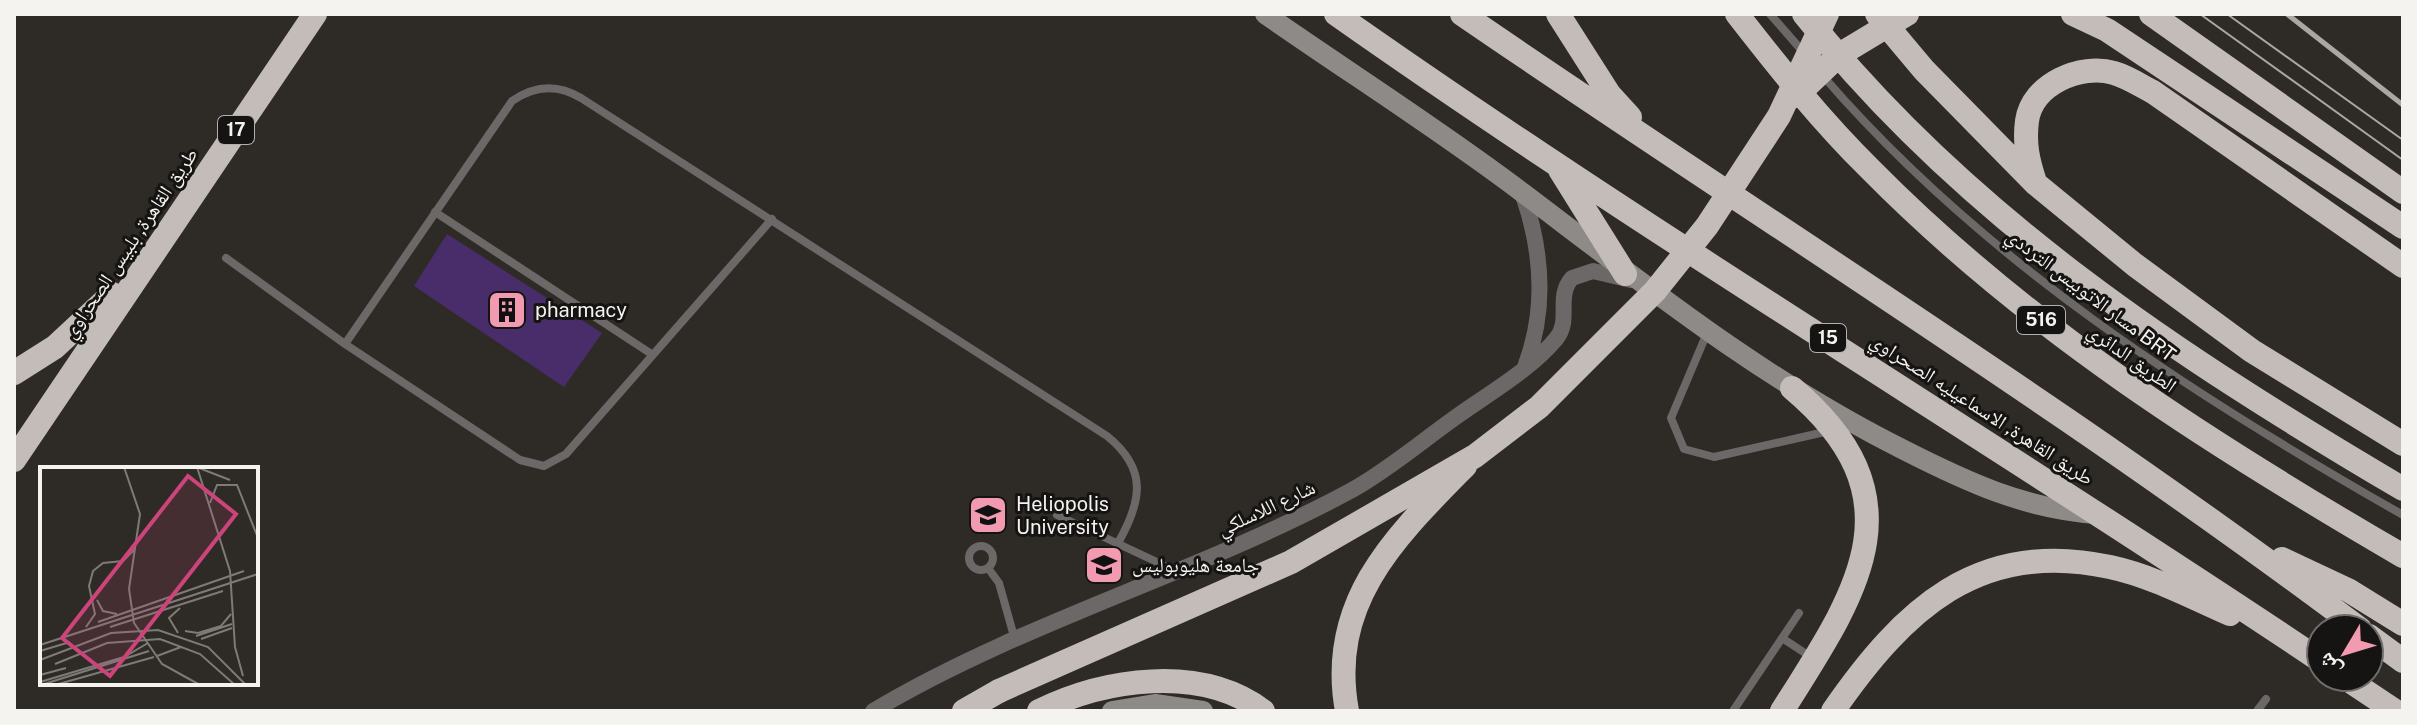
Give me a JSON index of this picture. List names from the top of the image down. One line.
{"streets":{"highway":["17","طريق القاهرة, بلبيس الصحراوي","516","15","الطريق الدائري","طريق القاهرة, الاسماعيليه الصحراوي"],"street":["شارع اللاسلكي"],"lane":["مسار الاتوبيس الترددي BRT"]},"places":{"building":["pharmacy"],"school or university":["Heliopolis University","جامعة هليوبوليس"]},"north":"bottom left"}
